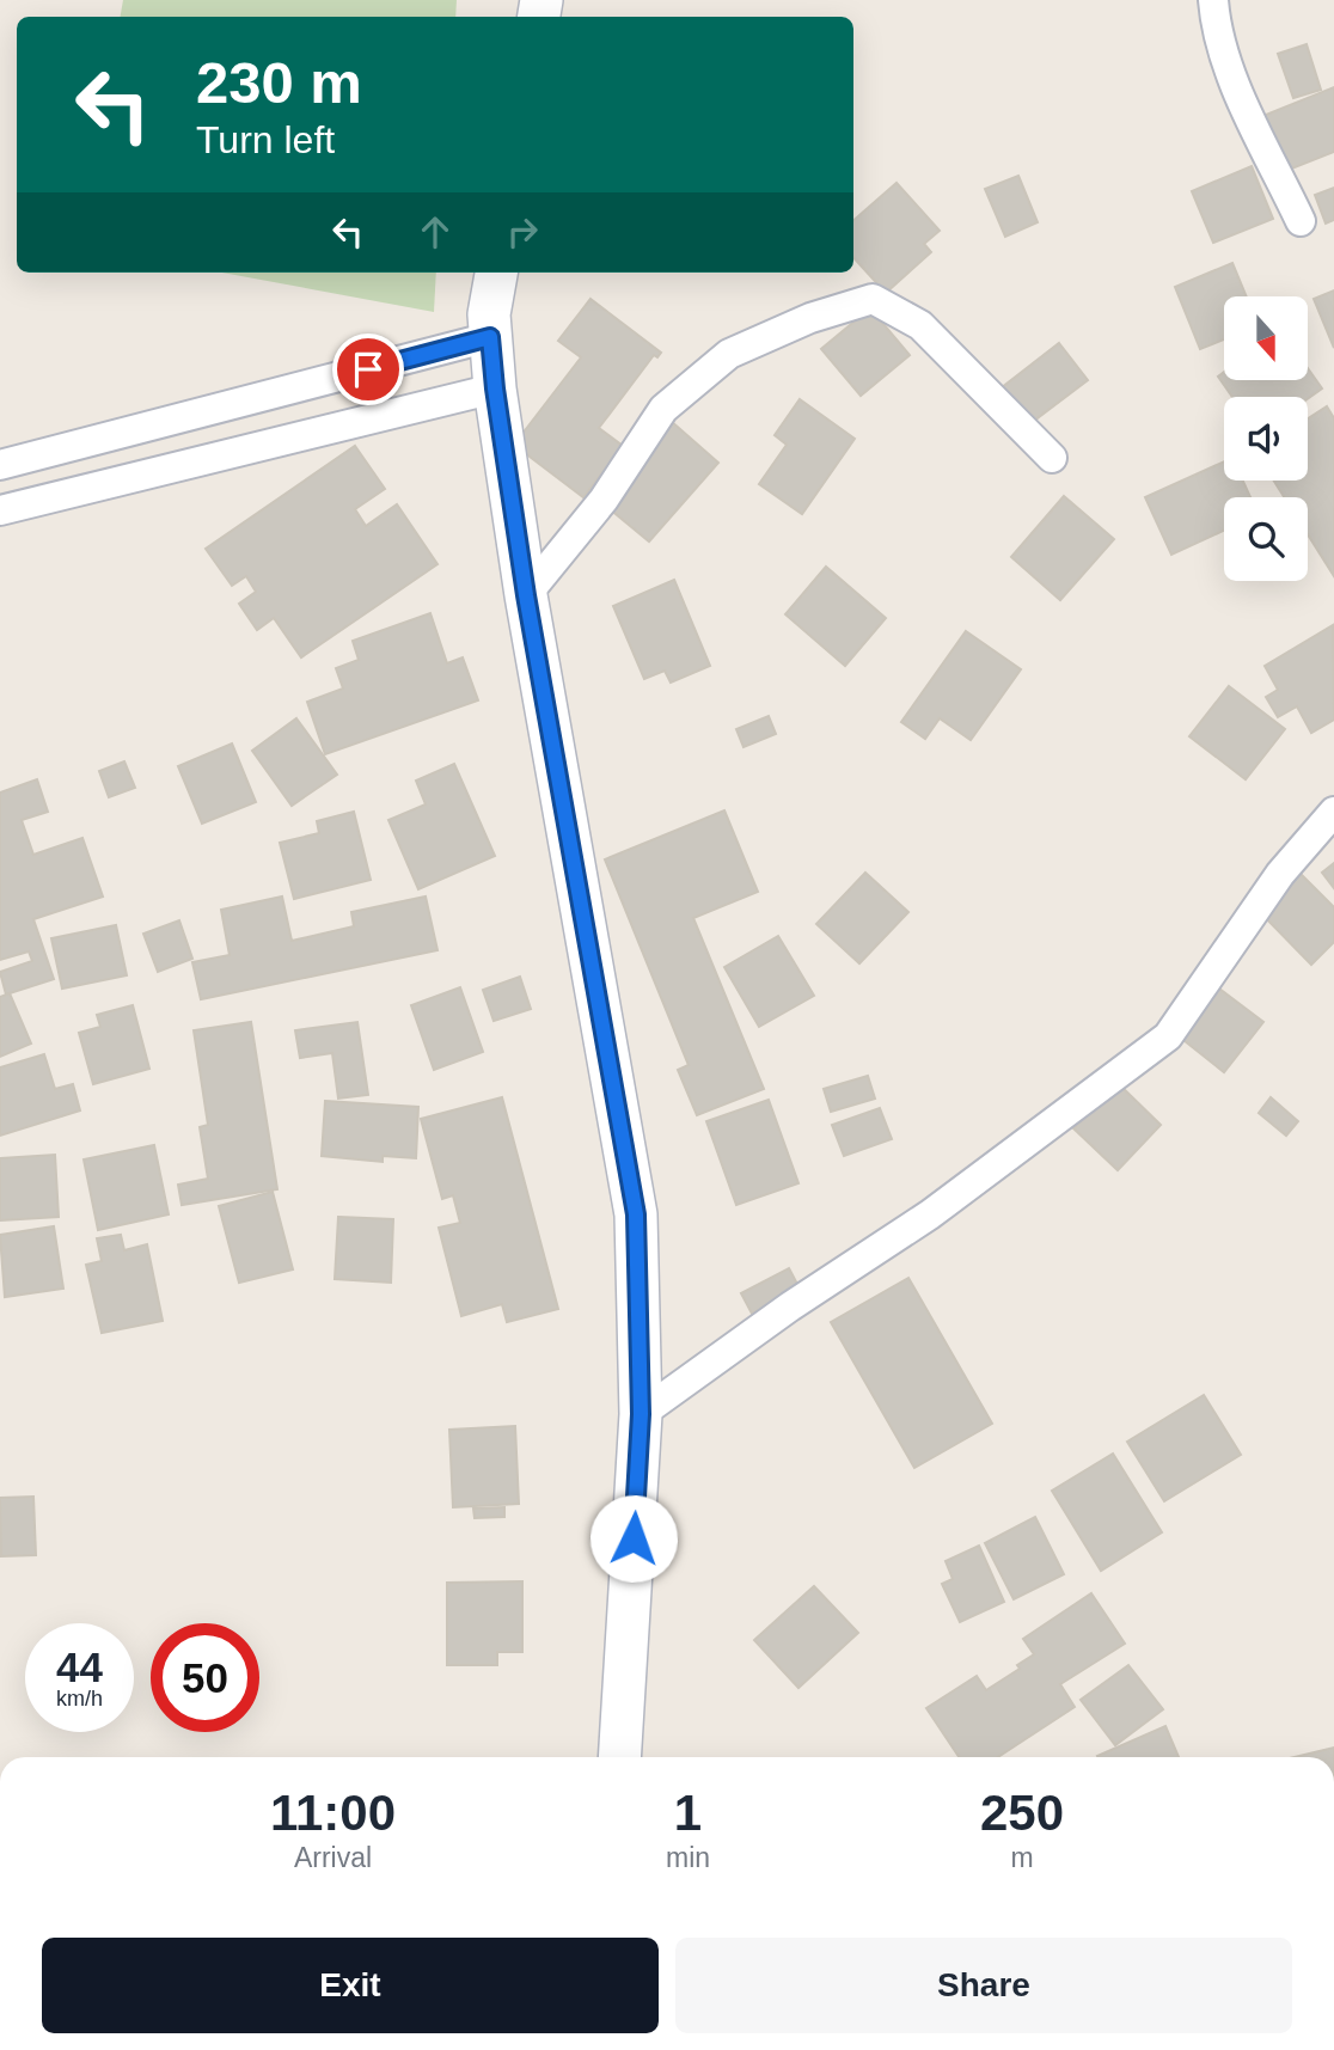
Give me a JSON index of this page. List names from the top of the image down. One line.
{"north":"bottom","page":{"turn":["230 m","Turn left"],"speed":"44 km/h","limit":"50","eta":["11:00","Arrival","1","min","250","m"],"buttons":["Exit","Share"]}}
